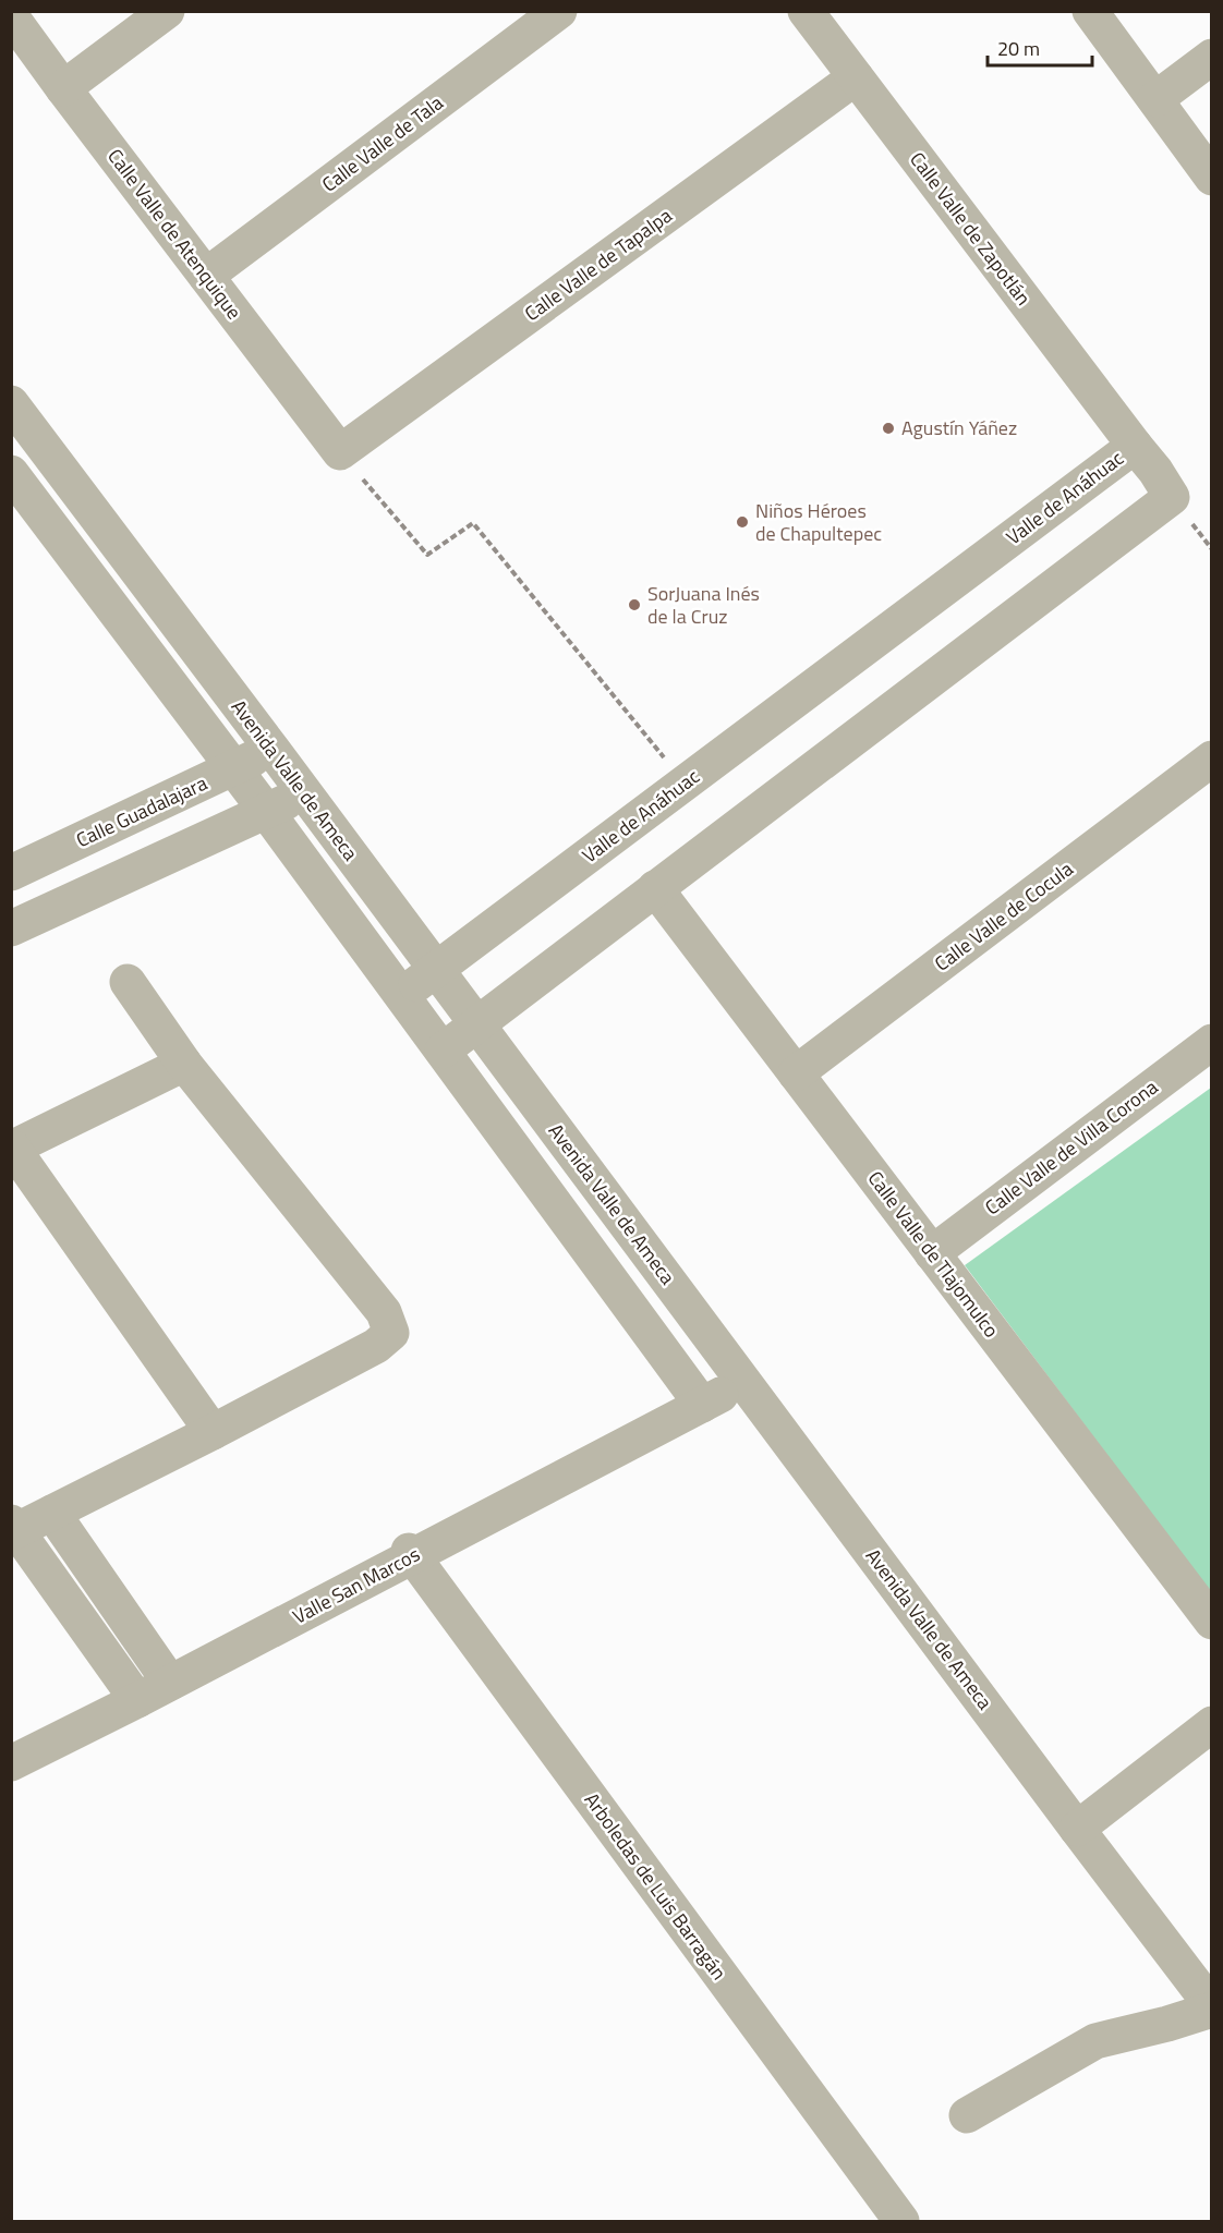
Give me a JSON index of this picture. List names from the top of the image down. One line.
{"streets":{"street":["Calle Valle de Tala","Calle Valle de Zapotlán","Calle Valle de Atenquique","Calle Valle de Tapalpa","Valle de Anáhuac","Avenida Valle de Ameca","Calle Guadalajara","Calle Valle de Cocula","Calle Valle de Villa Corona","Calle Valle de Tlajomulco","Valle San Marcos","Arboledas de Luis Barragán"]},"crossings":[["Calle Valle de Tala","Calle Valle de Atenquique"],["Calle Valle de Zapotlán","Calle Valle de Tapalpa"],["Calle Valle de Zapotlán","Valle de Anáhuac"],["Calle Valle de Atenquique","Calle Valle de Tapalpa"],["Valle de Anáhuac","Avenida Valle de Ameca"],["Valle de Anáhuac","Calle Valle de Tlajomulco"],["Avenida Valle de Ameca","Calle Guadalajara"],["Avenida Valle de Ameca","Valle San Marcos"],["Calle Valle de Cocula","Calle Valle de Tlajomulco"],["Calle Valle de Villa Corona","Calle Valle de Tlajomulco"],["Valle San Marcos","Arboledas de Luis Barragán"]],"places":["Agustín Yáñez","Niños Héroes de Chapultepec","SorJuana Inés de la Cruz"],"scale_bar":"20 m"}
